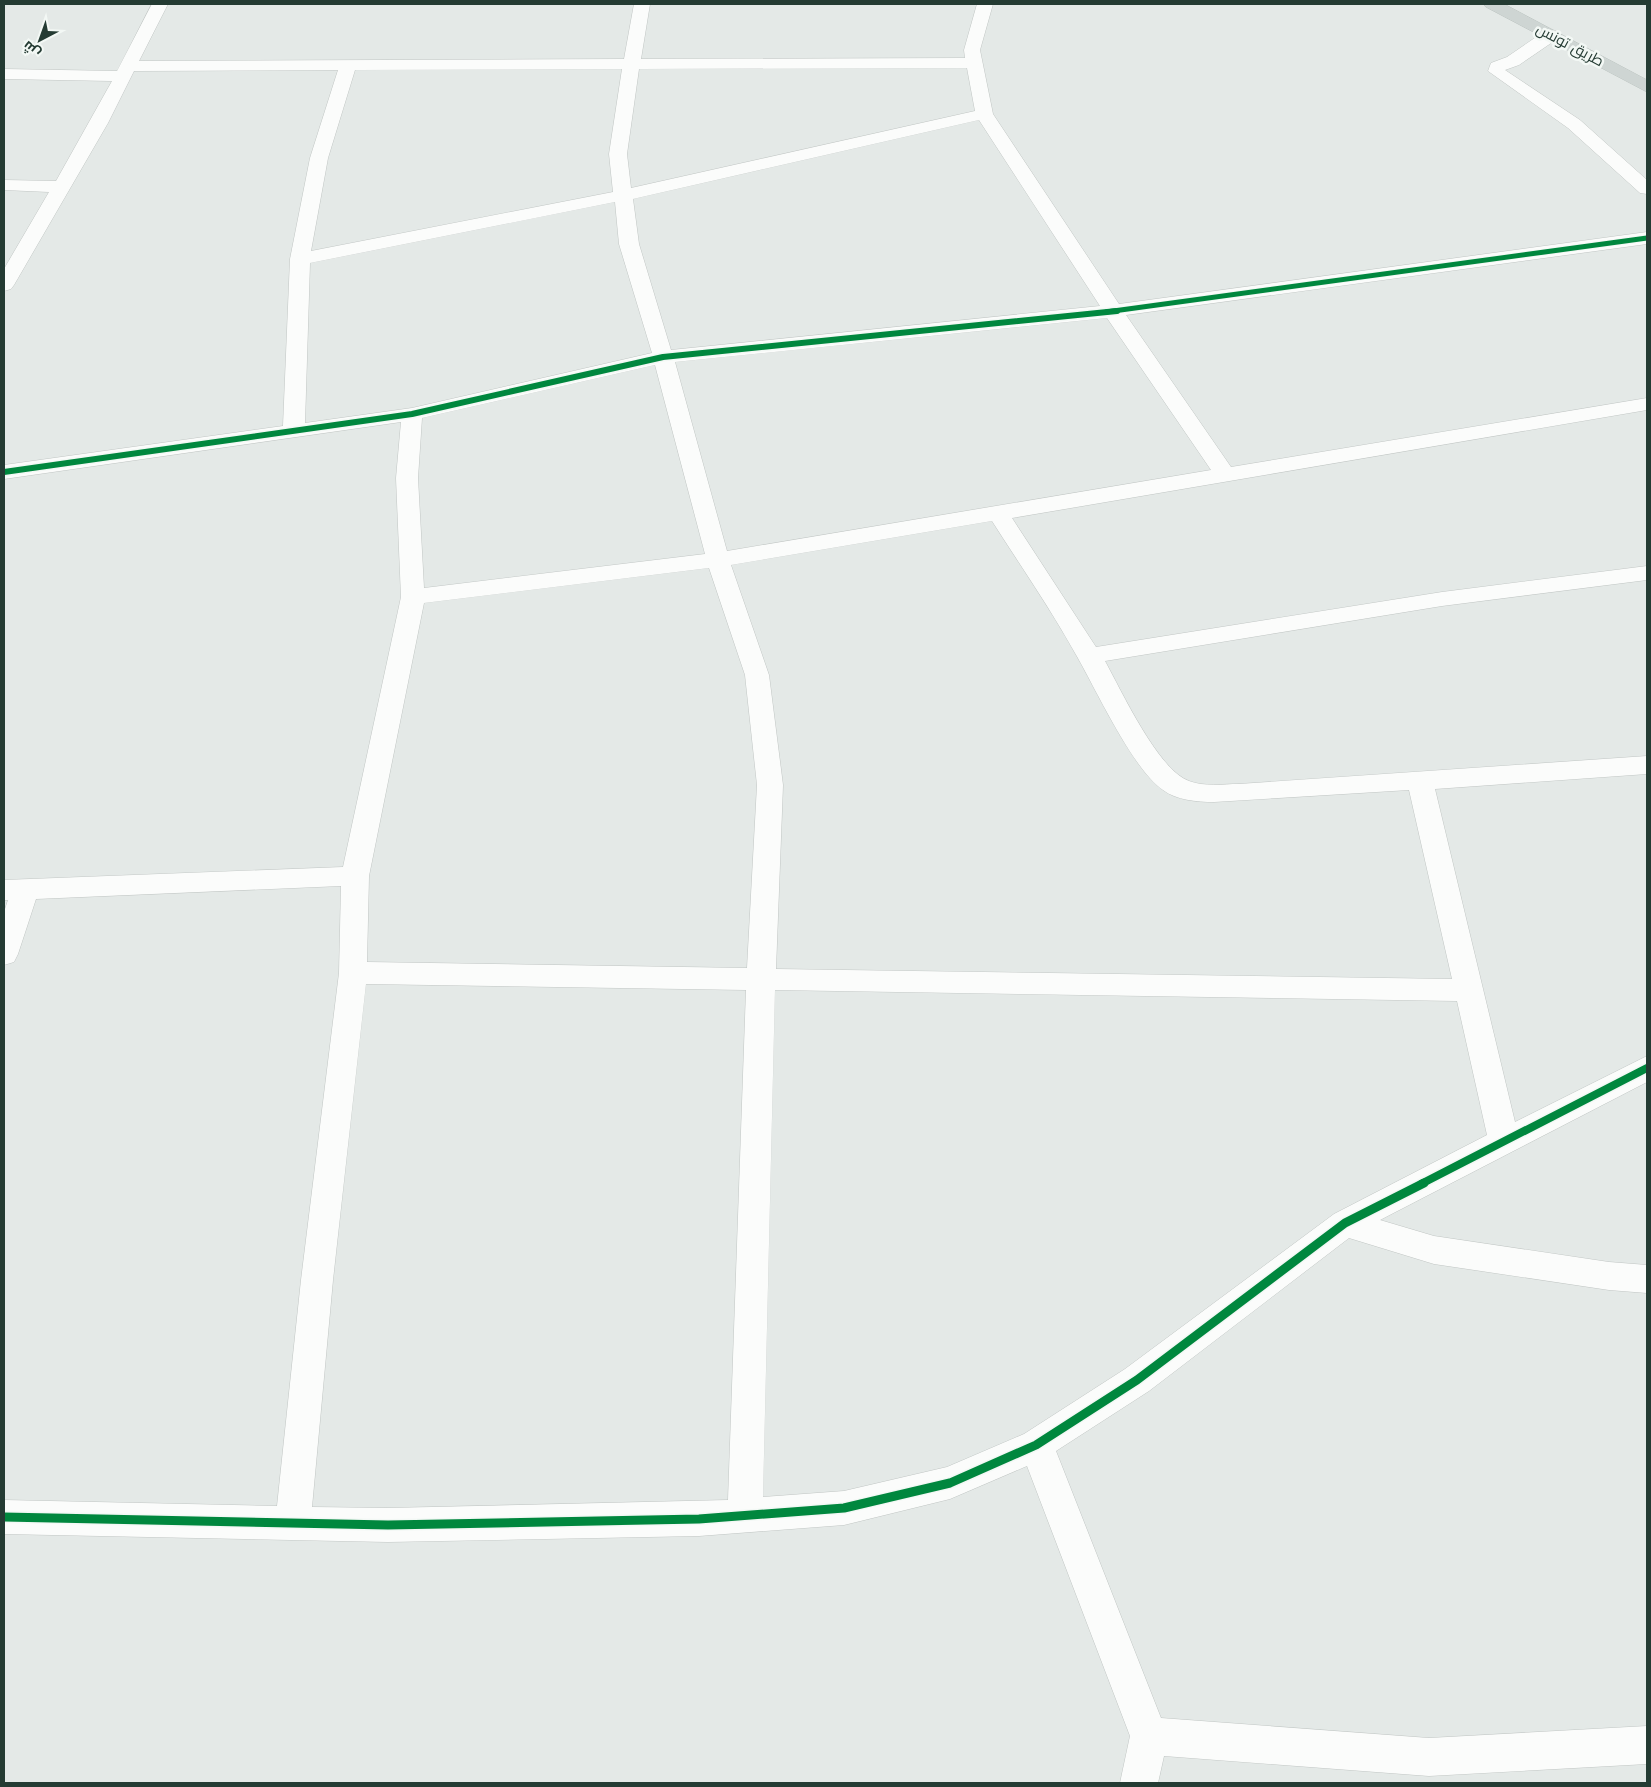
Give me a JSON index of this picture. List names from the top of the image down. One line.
{"streets":{"main road":["طريق تونس"]},"north":"bottom left"}
